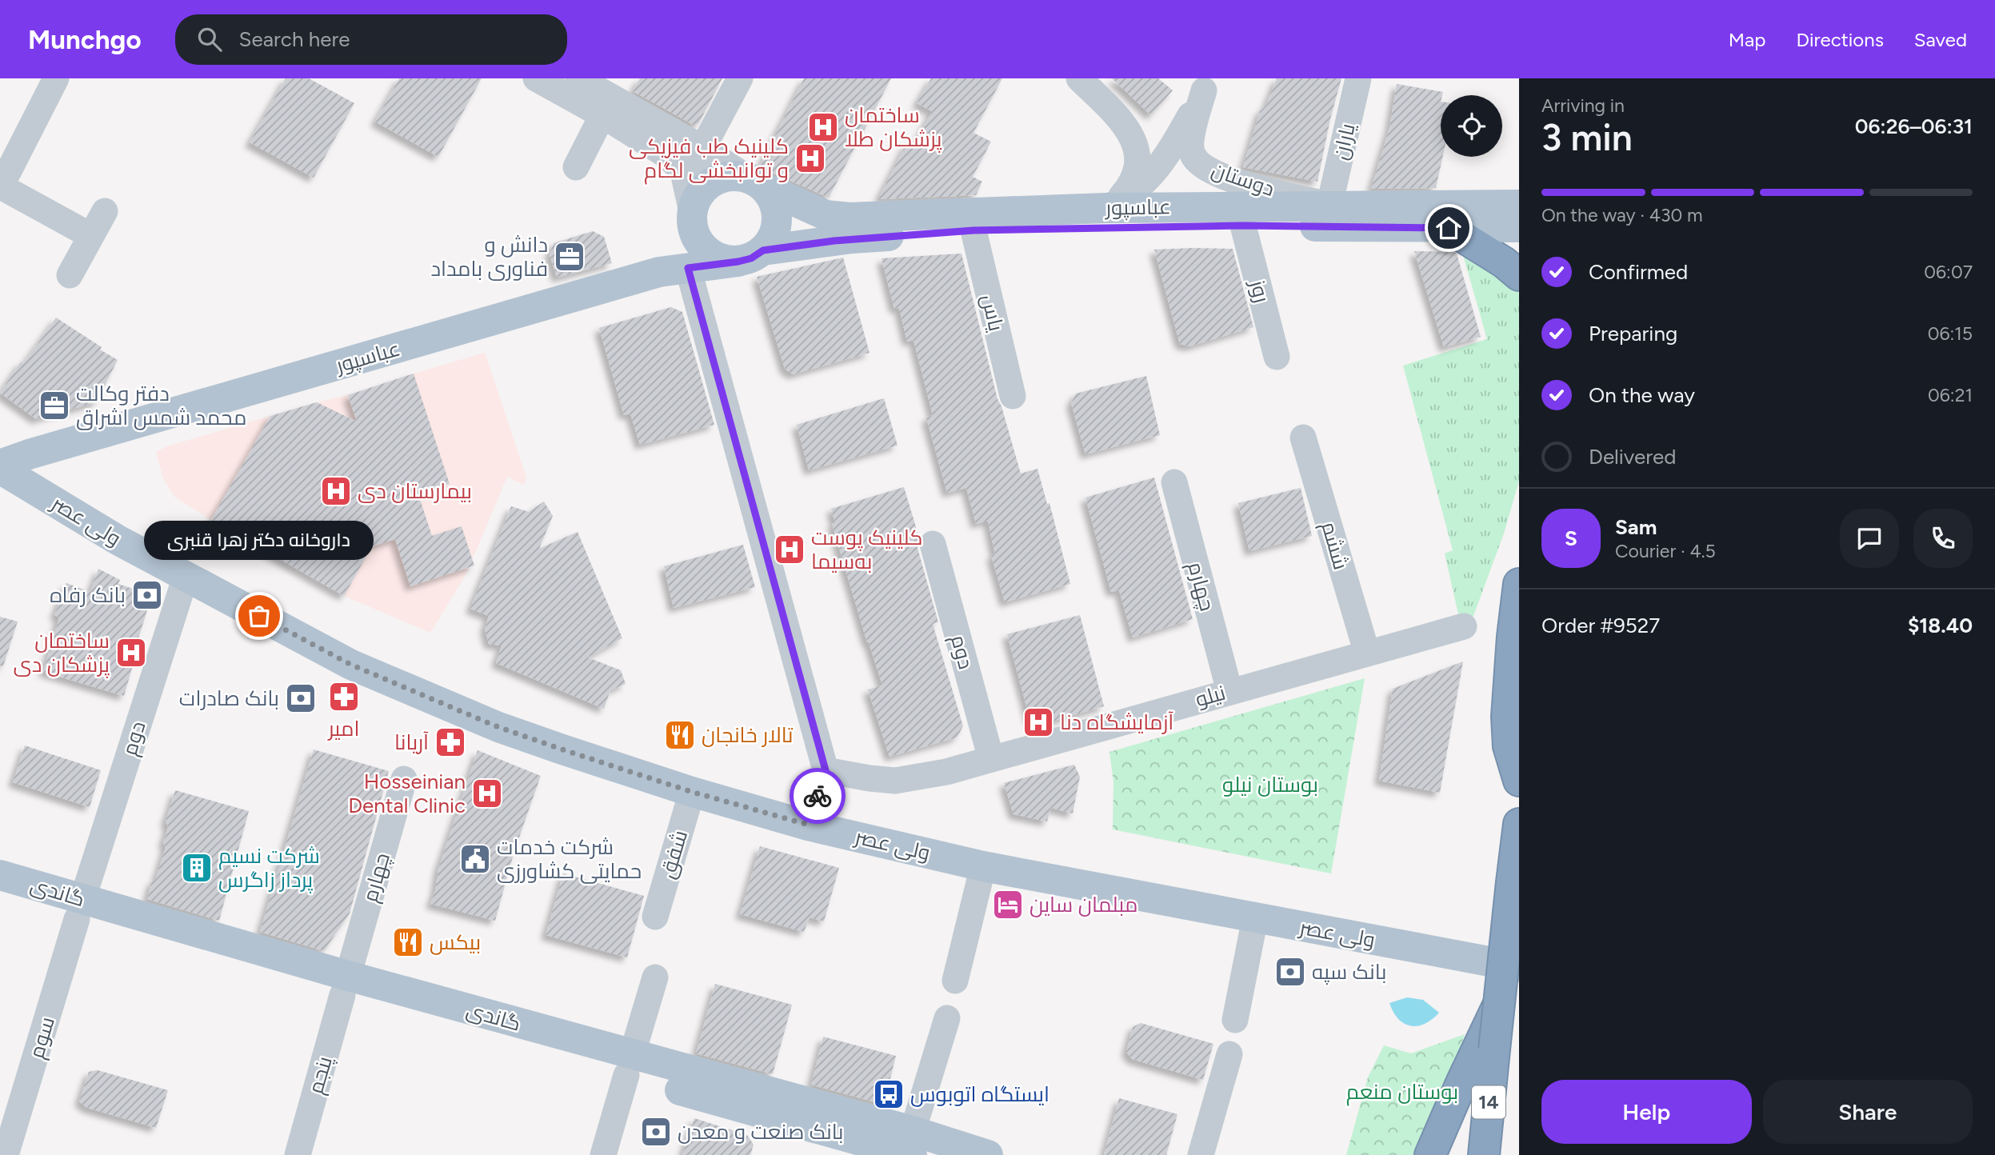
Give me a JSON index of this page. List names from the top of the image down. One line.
{"streets":{"highway":["14"],"main road":["عباسپور","ولی عصر","گاندی"],"street":["یاران","دوستان","روز","یاس","ششم","چهارم","دوم","نیلو","شفق","سوم","پنجم"]},"crossings":[["یاران","دوستان"],["یاران","عباسپور"],["دوستان","عباسپور"],["عباسپور","روز"],["عباسپور","یاس"],["عباسپور","ولی عصر"],["ولی عصر","دوم"],["ولی عصر","شفق"],["ششم","نیلو"],["چهارم","نیلو"],["چهارم","گاندی"],["چهارم","پنجم"],["دوم","نیلو"],["دوم","گاندی"],["دوم","سوم"],["گاندی","سوم"],["گاندی","پنجم"]],"parks":["بوستان نیلو","بوستان منعم"],"places":{"hospital":["ساختمان پزشکان طلا","کلینیک طب فیزیکی و توانبخشی لگام","بیمارستان دی","کلینیک پوست به‌سیما","ساختمان پزشکان دی","آزمایشگاه دنا","Hosseinian Dental Clinic"],"office":["دانش و فناوری بامداد","دفتر وکالت محمد شمس اشراق"],"bank":["بانک رفاه","بانک صادرات","بانک سپه","بانک صنعت و معدن"],"other":["داروخانه دکتر زهرا قنبری"],"pharmacy":["امیر","آریانا"],"restaurant":["تالار خانجان","بیکس"],"public building":["شرکت خدمات حمایتی کشاورزی"],"building":["شرکت نسیم پرداز زاگرس"],"hotel":["مبلمان ساین"],"bus stop":["ایستگاه اتوبوس"]},"page":{"header":"Munchgo","search":"Search here","nav":["Map","Directions","Saved"],"heading":["3 min","Arriving in","06:26–06:31"],"panel":["Sam","Courier · 4.5","Order #9527","$18.40"],"bar":"On the way · 430 m","list":[["Confirmed","06:07"],["Preparing","06:15"],["On the way","06:21"],"Delivered"],"round":"S","bubble":"داروخانه دکتر زهرا قنبری","buttons":["Help","Share"]}}
